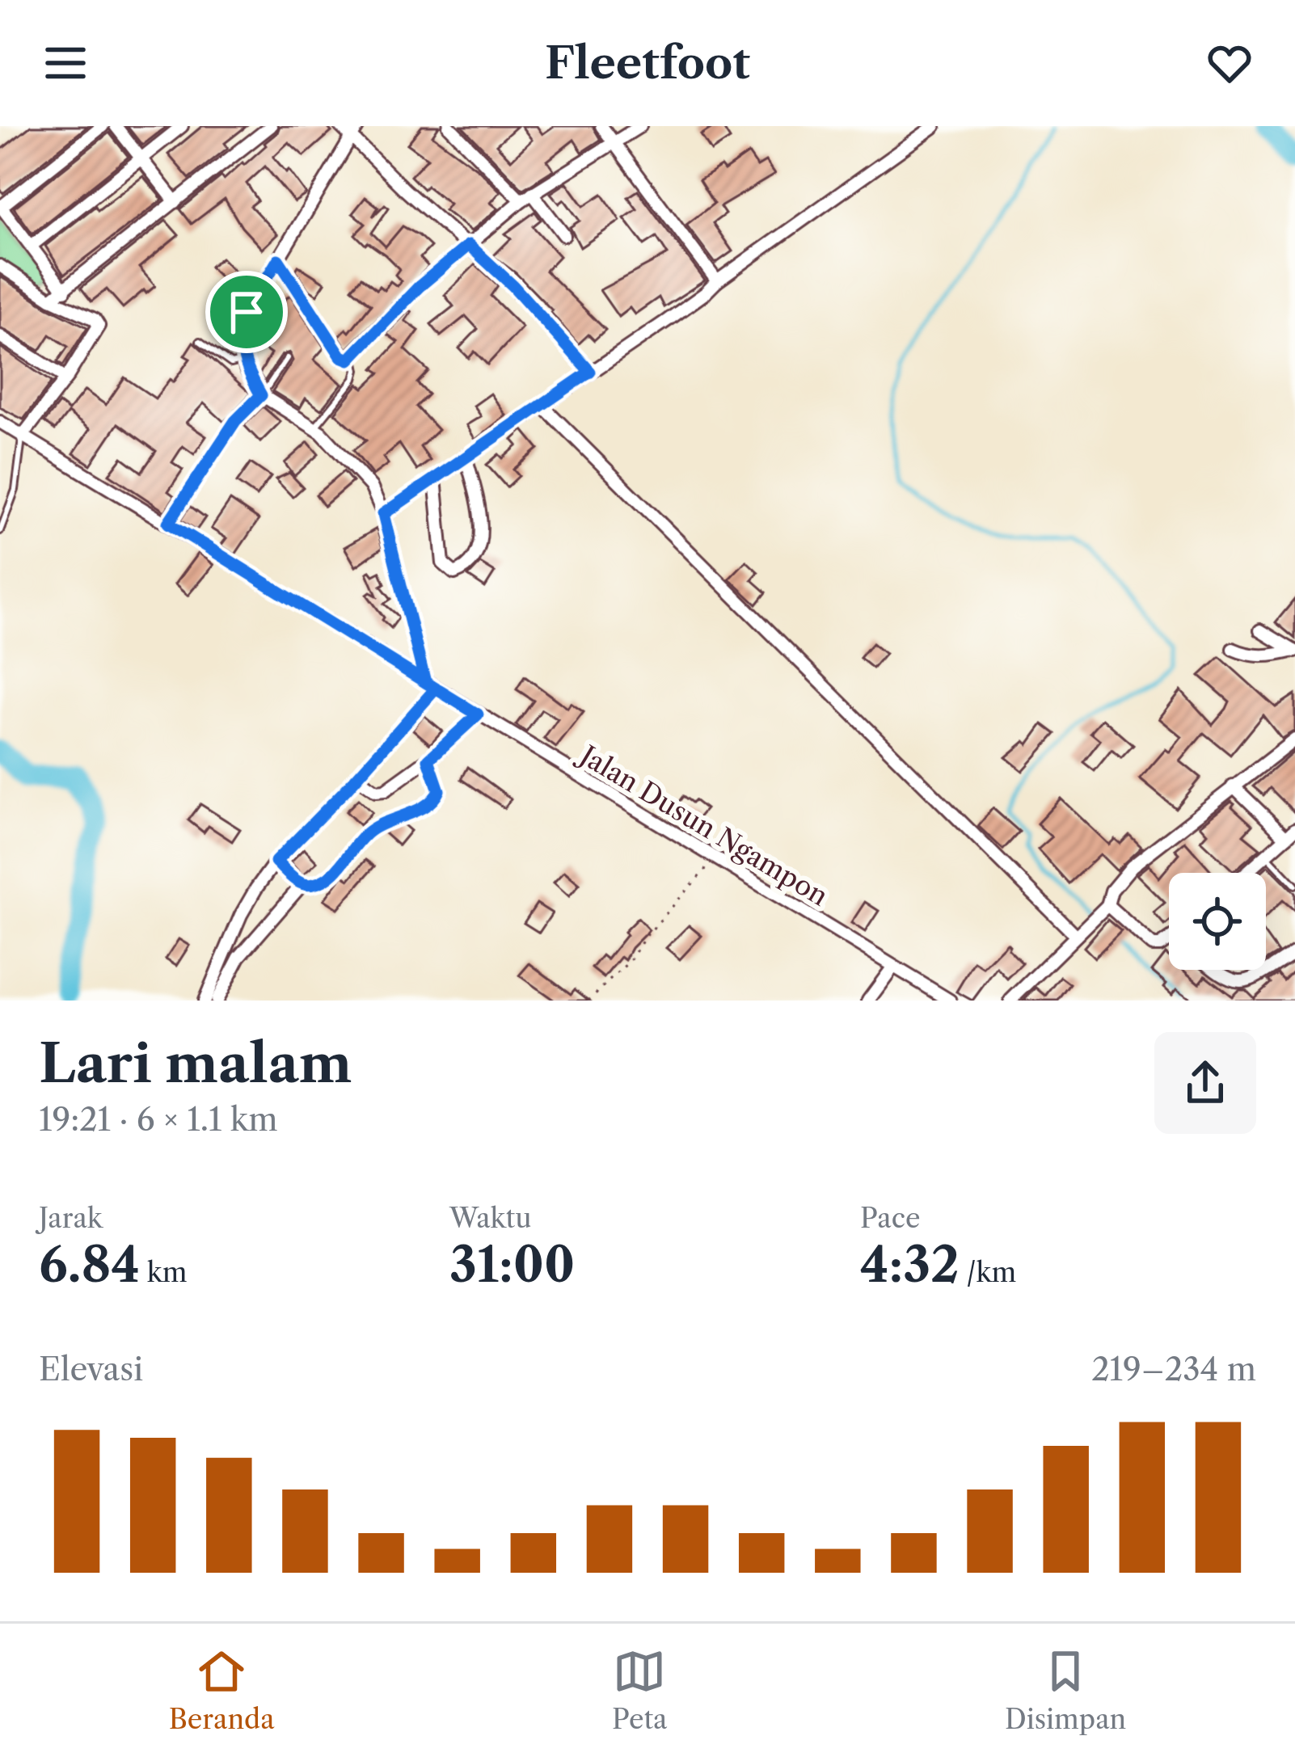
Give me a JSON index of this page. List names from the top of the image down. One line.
{"streets":{"street":["Jalan Dusun Ngampon"]},"page":{"header":"Fleetfoot","heading":["Lari malam","19:21 · 6 × 1.1 km"],"stats":[["Jarak","6.84 km"],["Waktu","31:00"],["Pace","4:32 /km"]],"chart":["Elevasi","219–234 m"],"tabs":["Beranda","Peta","Disimpan"]}}
